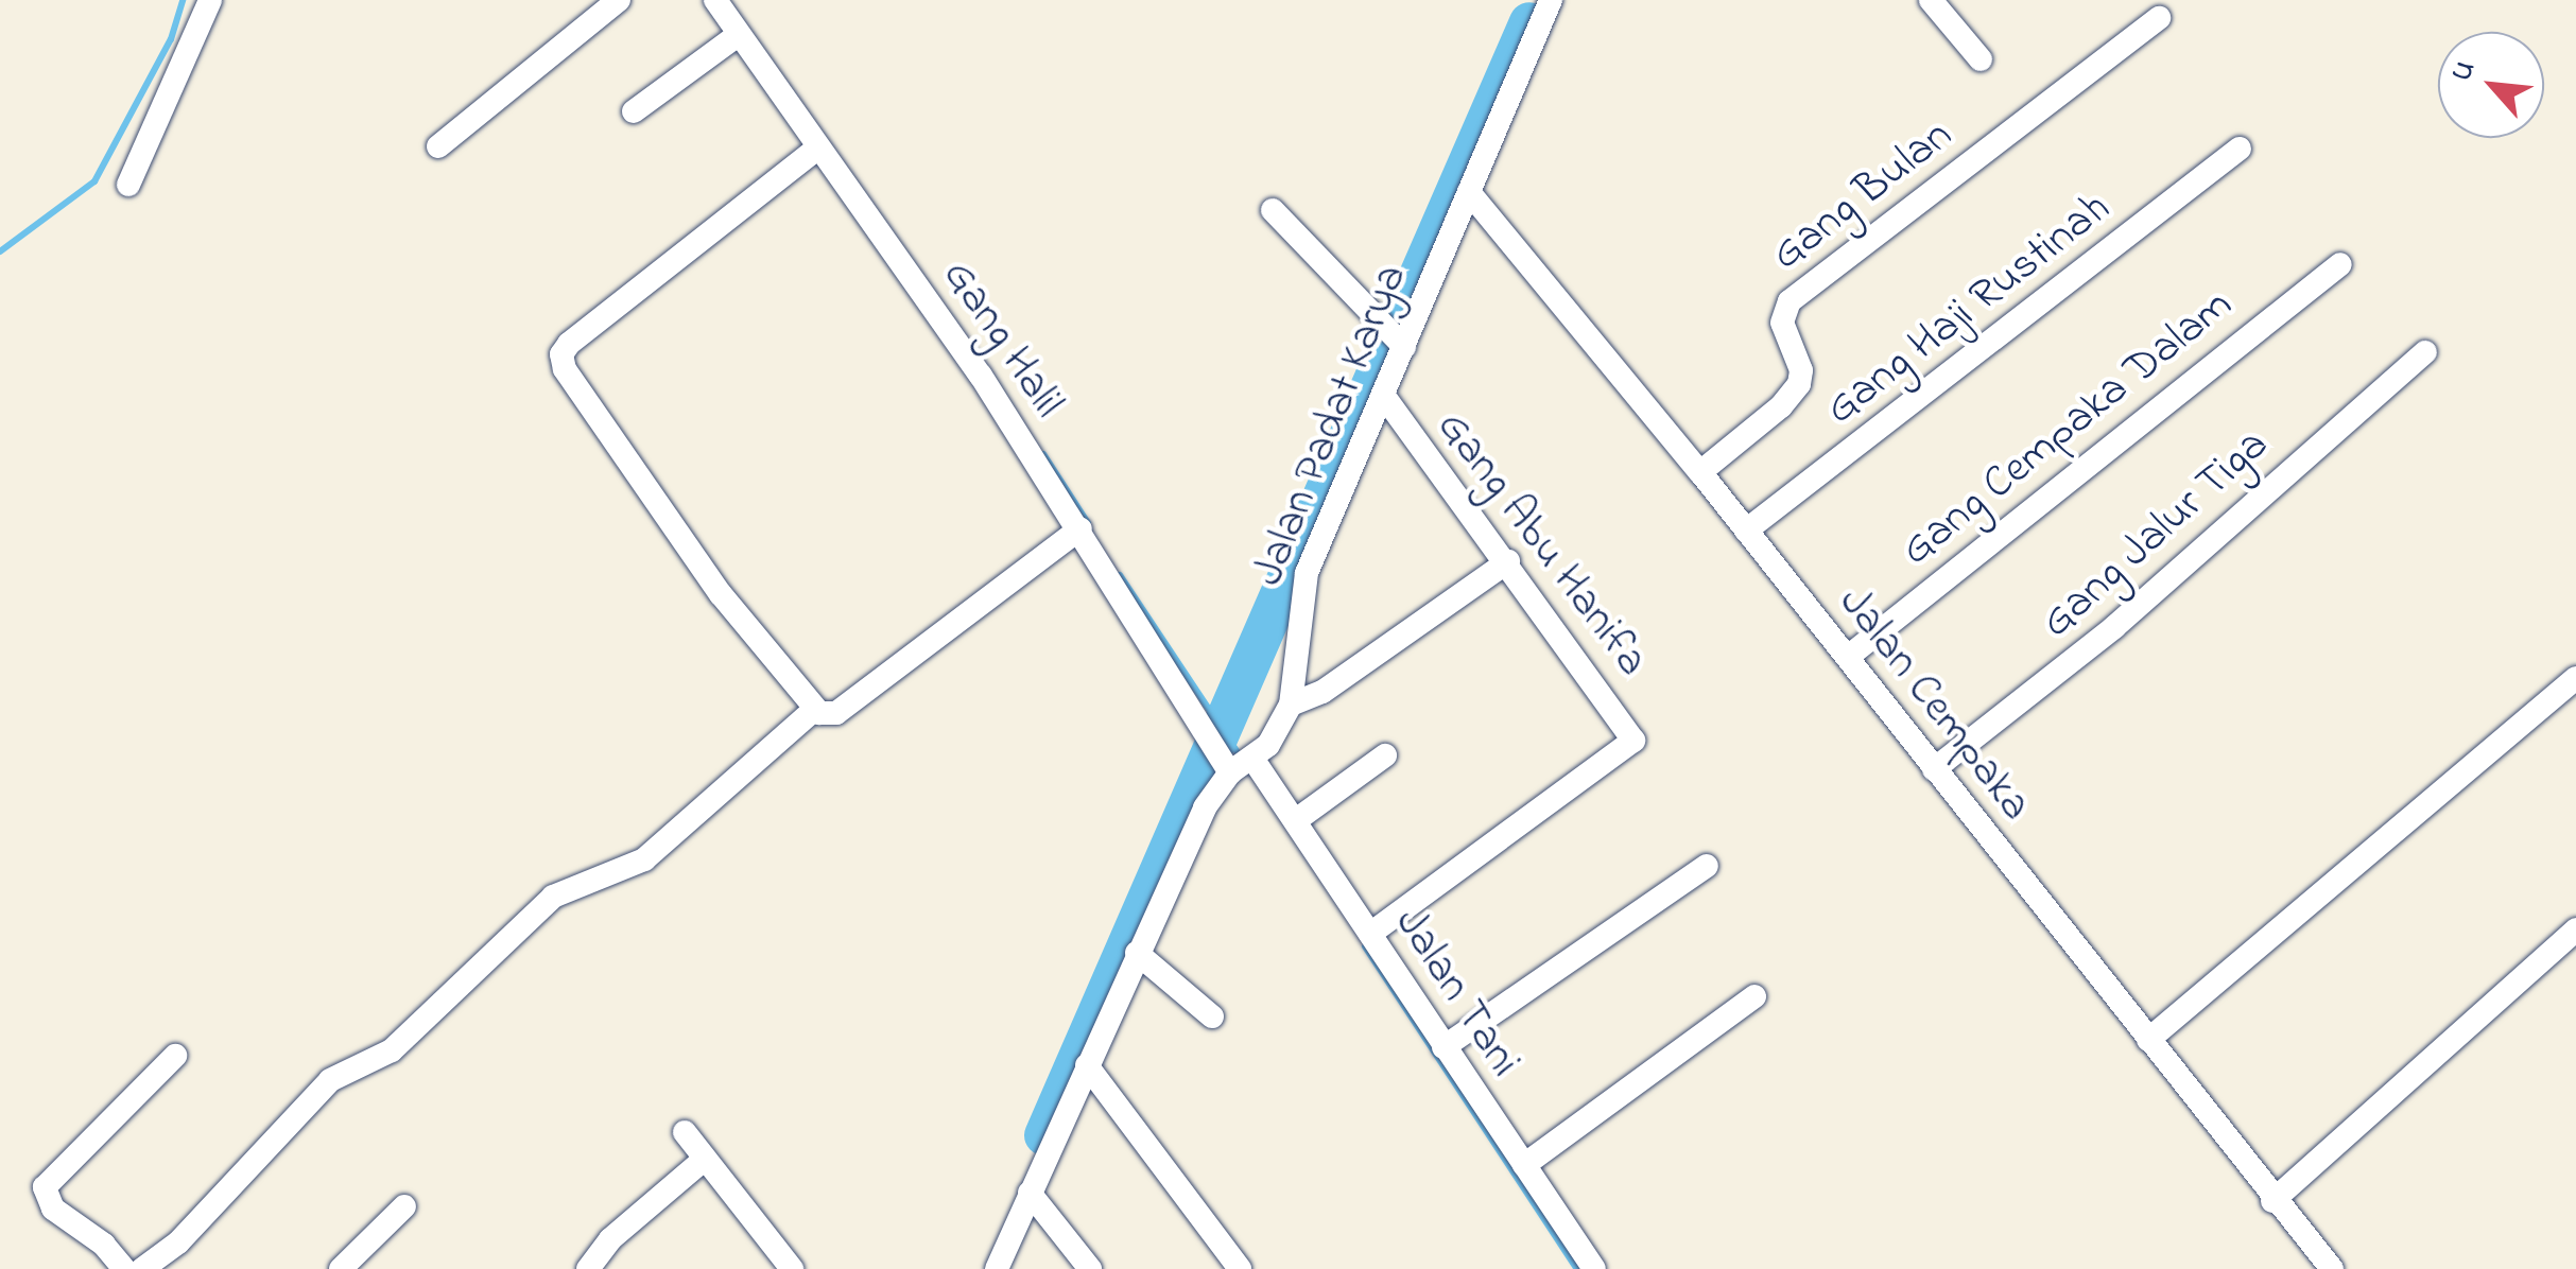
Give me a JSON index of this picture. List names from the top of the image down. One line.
{"streets":{"street":["Gang Bulan","Gang Haji Rustinah","Gang Halil","Jalan Padat Karya","Gang Cempaka Dalam","Gang Jalur Tiga","Gang Abu Hanifa","Jalan Cempaka","Jalan Tani"]},"crossings":[["Gang Bulan","Jalan Cempaka"],["Gang Haji Rustinah","Jalan Cempaka"],["Gang Halil","Jalan Padat Karya"],["Gang Halil","Jalan Tani"],["Jalan Padat Karya","Gang Abu Hanifa"],["Jalan Padat Karya","Jalan Cempaka"],["Jalan Padat Karya","Jalan Tani"],["Gang Cempaka Dalam","Jalan Cempaka"],["Gang Jalur Tiga","Jalan Cempaka"],["Gang Abu Hanifa","Jalan Tani"]],"north":"top left"}
